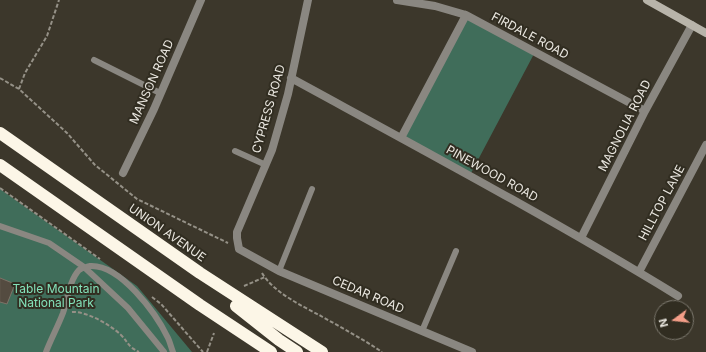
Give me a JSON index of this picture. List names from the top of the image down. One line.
{"streets":{"highway":["UNION AVENUE"],"street":["FIRDALE ROAD","MANSON ROAD","CYPRESS ROAD","MAGNOLIA ROAD","PINEWOOD ROAD","HILLTOP LANE","CEDAR ROAD"]},"crossings":[["FIRDALE ROAD","MAGNOLIA ROAD"],["CYPRESS ROAD","PINEWOOD ROAD"],["CYPRESS ROAD","CEDAR ROAD"],["MAGNOLIA ROAD","PINEWOOD ROAD"],["PINEWOOD ROAD","HILLTOP LANE"]],"parks":["Table Mountain National Park"],"north":"left"}
